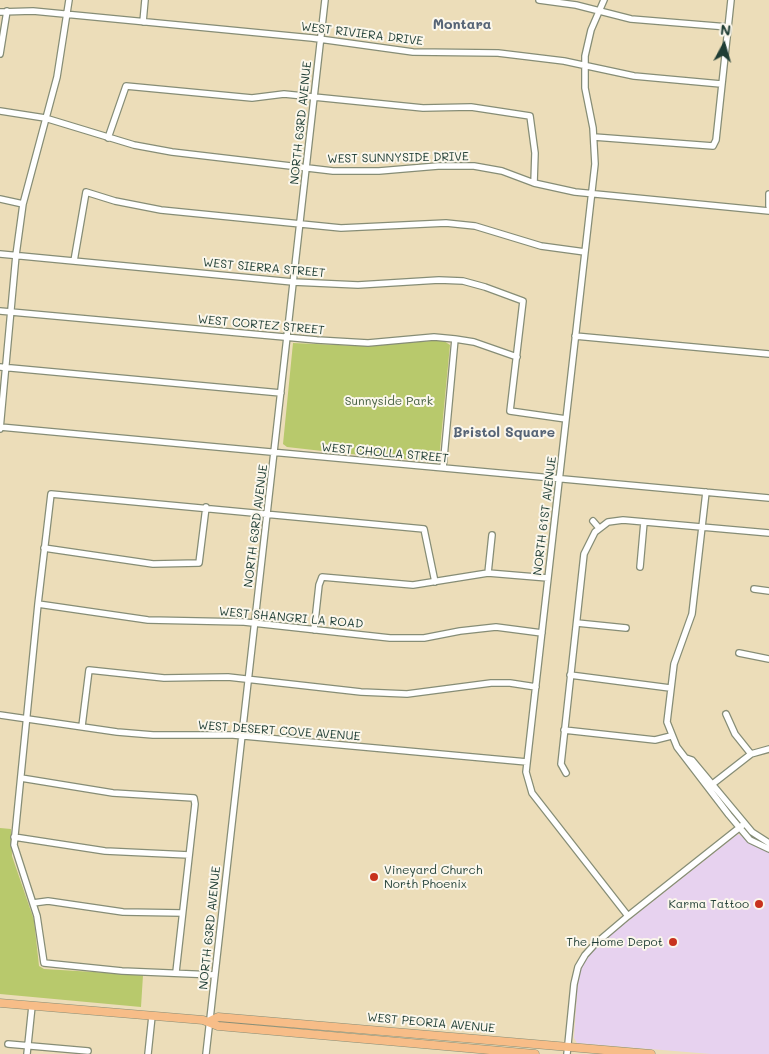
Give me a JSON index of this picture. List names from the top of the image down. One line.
{"streets":{"main road":["WEST PEORIA AVENUE"],"street":["WEST RIVIERA DRIVE","NORTH 63RD AVENUE","WEST SUNNYSIDE DRIVE","WEST SIERRA STREET","WEST CORTEZ STREET","WEST CHOLLA STREET","NORTH 61ST AVENUE","WEST SHANGRI LA ROAD","WEST DESERT COVE AVENUE"]},"crossings":[["WEST RIVIERA DRIVE","NORTH 63RD AVENUE"],["WEST RIVIERA DRIVE","NORTH 61ST AVENUE"],["NORTH 63RD AVENUE","WEST SUNNYSIDE DRIVE"],["NORTH 63RD AVENUE","WEST SIERRA STREET"],["NORTH 63RD AVENUE","WEST CORTEZ STREET"],["NORTH 63RD AVENUE","WEST CHOLLA STREET"],["NORTH 63RD AVENUE","WEST SHANGRI LA ROAD"],["NORTH 63RD AVENUE","WEST DESERT COVE AVENUE"],["NORTH 63RD AVENUE","WEST PEORIA AVENUE"],["WEST SUNNYSIDE DRIVE","NORTH 61ST AVENUE"],["WEST SIERRA STREET","WEST CORTEZ STREET"],["WEST CHOLLA STREET","NORTH 61ST AVENUE"],["NORTH 61ST AVENUE","WEST SHANGRI LA ROAD"],["NORTH 61ST AVENUE","WEST DESERT COVE AVENUE"]],"districts":["Montara","Bristol Square"],"parks":["Sunnyside Park"],"places":["Vineyard Church North Phoenix","Karma Tattoo","The Home Depot"],"north":"top"}
